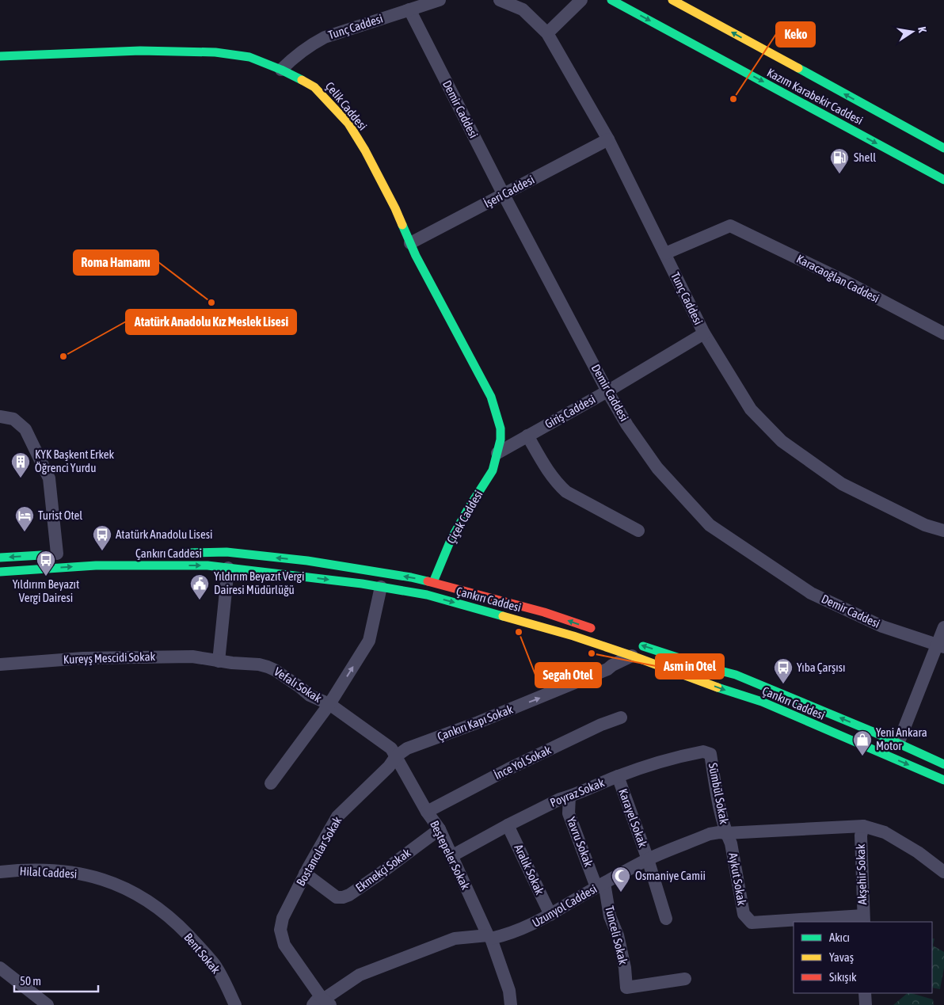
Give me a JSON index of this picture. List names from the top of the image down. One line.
{"streets":{"main road":["Kazım Karabekir Caddesi","Çelik Caddesi","Çiçek Caddesi","Çankırı Caddesi"],"street":["Tunç Caddesi","Demir Caddesi","İşeri Caddesi","Karacaoğlan Caddesi","Giriş Caddesi","Kureyş Mescidi Sokak","Vefalı Sokak","Çankırı Kapı Sokak","İnce Yol Sokak","Poyraz Sokak","Sümbül Sokak","Karayel Sokak","Yavru Sokak","Bostancılar Sokak","Beştepeler Sokak","Aralık Sokak","Ekmekçi Sokak","Hilal Caddesi","Akşehir Sokak","Aykut Sokak","Uzunyol Caddesi","Tunceli Sokak","Bent Sokak"]},"crossings":[["Tunç Caddesi","Çelik Caddesi"],["Tunç Caddesi","Demir Caddesi"],["Tunç Caddesi","İşeri Caddesi"],["Tunç Caddesi","Karacaoğlan Caddesi"],["Tunç Caddesi","Giriş Caddesi"],["Çelik Caddesi","İşeri Caddesi"],["Çelik Caddesi","Giriş Caddesi"],["Çelik Caddesi","Çiçek Caddesi"],["Demir Caddesi","İşeri Caddesi"],["Demir Caddesi","Giriş Caddesi"],["Giriş Caddesi","Çiçek Caddesi"],["Çiçek Caddesi","Çankırı Caddesi"],["Çankırı Caddesi","Çankırı Kapı Sokak"],["Kureyş Mescidi Sokak","Vefalı Sokak"],["Çankırı Kapı Sokak","Bostancılar Sokak"],["Çankırı Kapı Sokak","Beştepeler Sokak"],["İnce Yol Sokak","Beştepeler Sokak"],["Poyraz Sokak","Sümbül Sokak"],["Poyraz Sokak","Karayel Sokak"],["Poyraz Sokak","Yavru Sokak"],["Poyraz Sokak","Beştepeler Sokak"],["Poyraz Sokak","Aralık Sokak"],["Sümbül Sokak","Aykut Sokak"],["Sümbül Sokak","Uzunyol Caddesi"],["Karayel Sokak","Uzunyol Caddesi"],["Yavru Sokak","Uzunyol Caddesi"],["Yavru Sokak","Tunceli Sokak"],["Bostancılar Sokak","Beştepeler Sokak"],["Bostancılar Sokak","Ekmekçi Sokak"],["Bostancılar Sokak","Uzunyol Caddesi"],["Beştepeler Sokak","Ekmekçi Sokak"],["Beştepeler Sokak","Uzunyol Caddesi"],["Aralık Sokak","Uzunyol Caddesi"],["Hilal Caddesi","Bent Sokak"],["Akşehir Sokak","Aykut Sokak"],["Akşehir Sokak","Uzunyol Caddesi"],["Aykut Sokak","Uzunyol Caddesi"],["Uzunyol Caddesi","Tunceli Sokak"]],"one_way":["Çankırı Kapı Sokak"],"places":{"other":["Keko","Roma Hamamı","Atatürk Anadolu Kız Meslek Lisesi","Segah Otel","Asm in Otel"],"fuel station":["Shell"],"building":["KYK Başkent Erkek Öğrenci Yurdu"],"hotel":["Turist Otel"],"bus stop":["Atatürk Anadolu Lisesi","Yıldırım Beyazıt Vergi Dairesi","Yıba Çarşısı"],"public building":["Yıldırım Beyazıt Vergi Dairesi Müdürlüğü"],"shop":["Yeni Ankara Motor"],"mosque":["Osmaniye Camii"]},"legend":["Akıcı","Yavaş","Sıkışık"],"scale_bar":"50 m","north":"right"}
